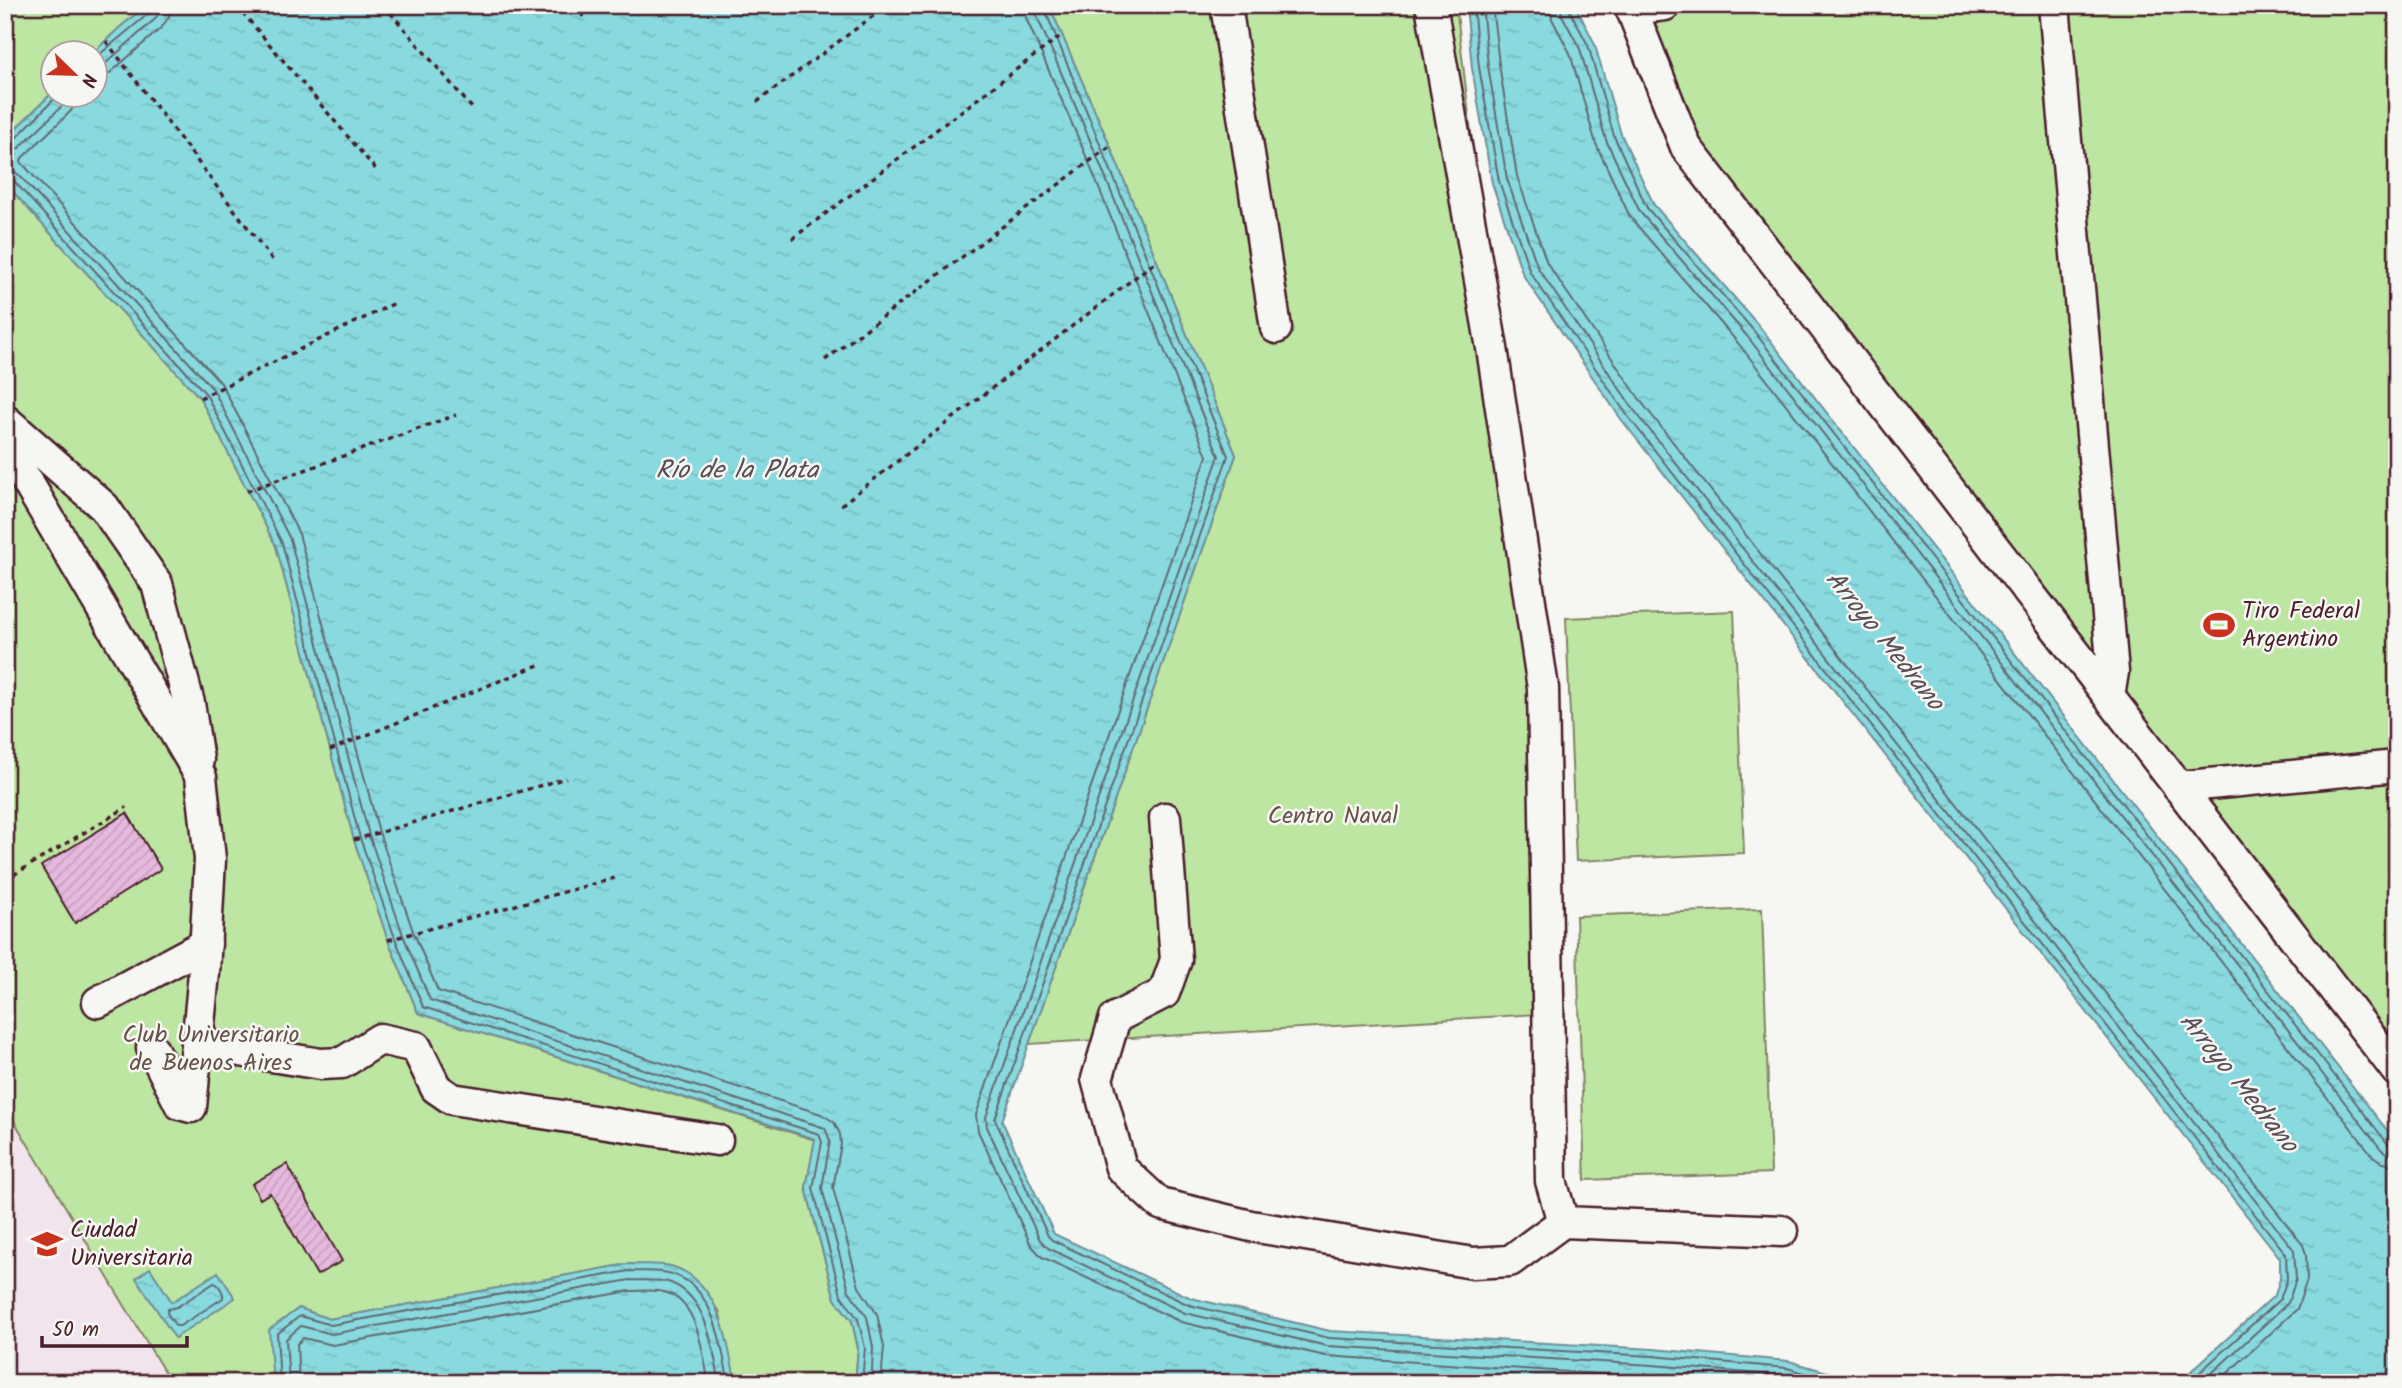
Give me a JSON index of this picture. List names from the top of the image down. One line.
{"water":["Río de la Plata","Arroyo Medrano"],"parks":["Centro Naval","Club Universitario de Buenos Aires"],"places":{"sports":["Tiro Federal Argentino"],"school or university":["Ciudad Universitaria"]},"scale_bar":"50 m","north":"bottom right"}
